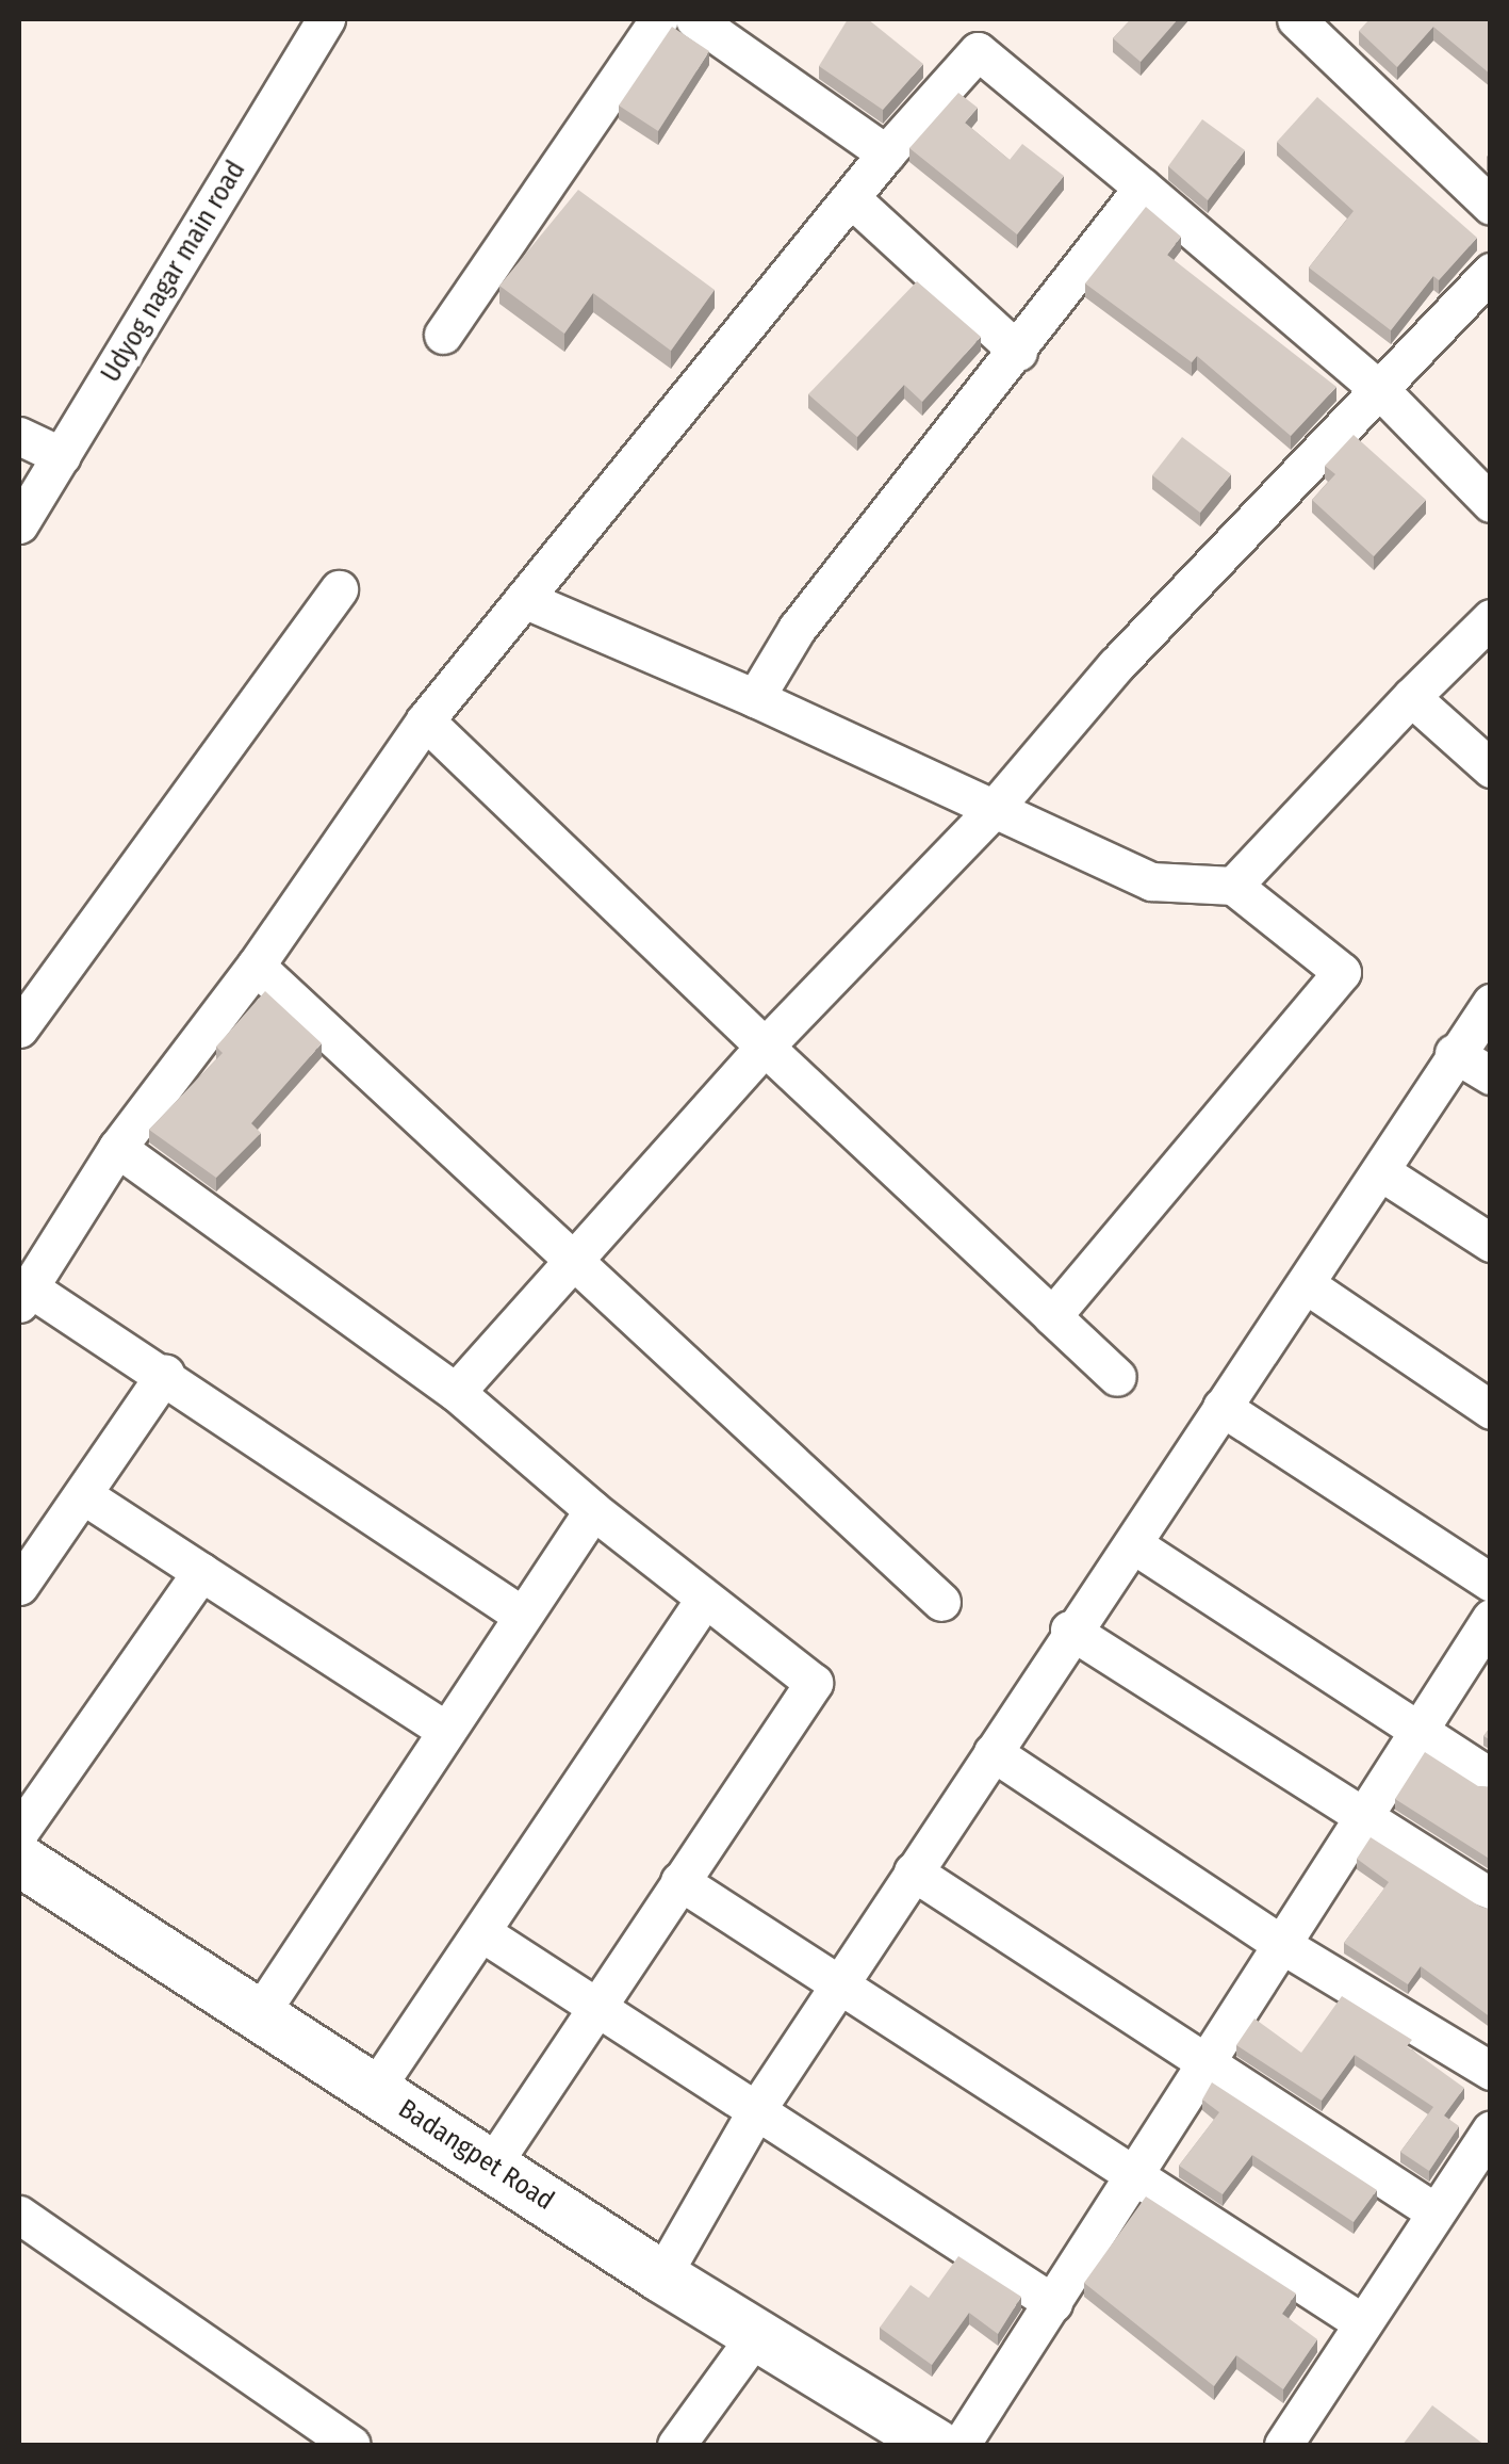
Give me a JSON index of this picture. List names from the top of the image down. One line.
{"streets":{"main road":["Badangpet Road"],"street":["Udyog nagar main road"]}}
